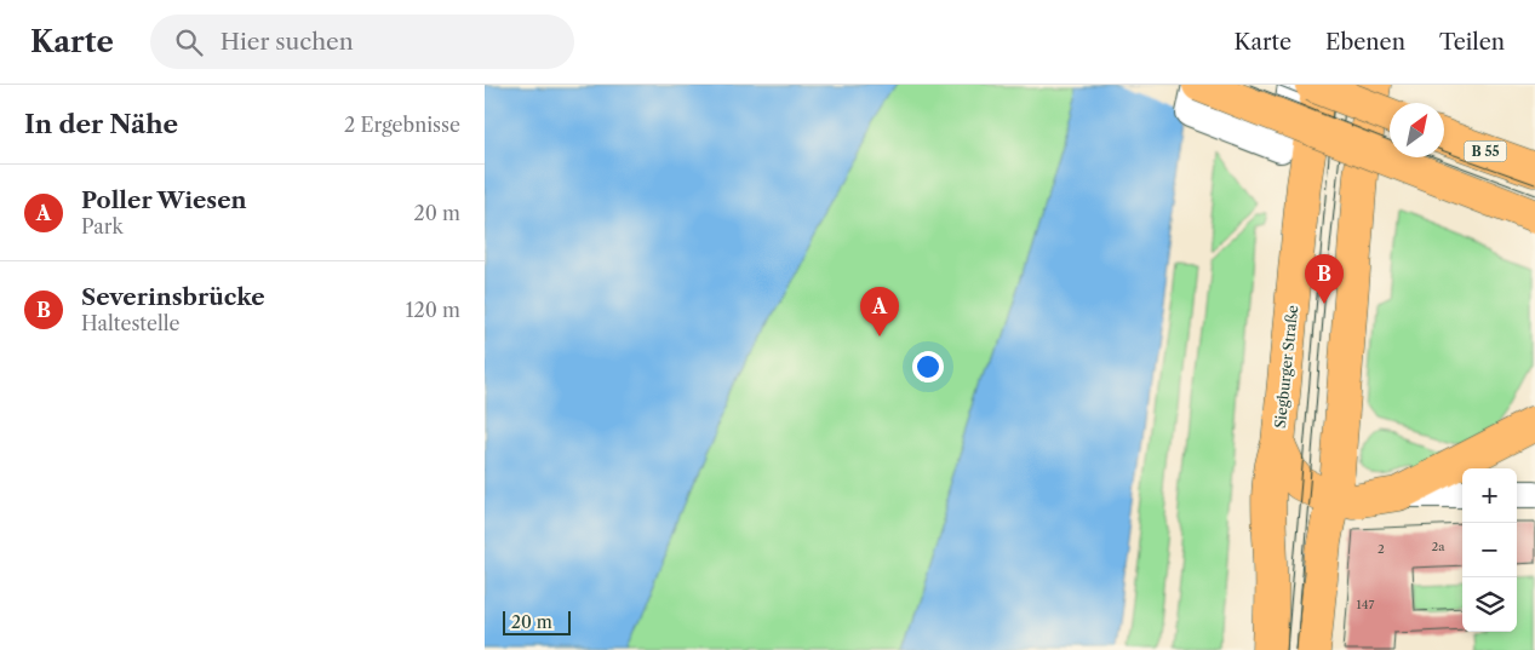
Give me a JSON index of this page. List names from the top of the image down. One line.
{"streets":{"main road":["B 55","Siegburger Straße"]},"house_numbers":["2a","2","147"],"scale_bar":"20 m","north":"top right","page":{"header":"Karte","search":"Hier suchen","nav":["Karte","Ebenen","Teilen"],"heading":["In der Nähe","2 Ergebnisse"],"list":[{"mark":"A","name":"Poller Wiesen","note":"Park","value":"20 m"},{"mark":"B","name":"Severinsbrücke","note":"Haltestelle","value":"120 m"}],"pins":["B","A"],"map_buttons":["+","−"],"scale":"20 m"}}
